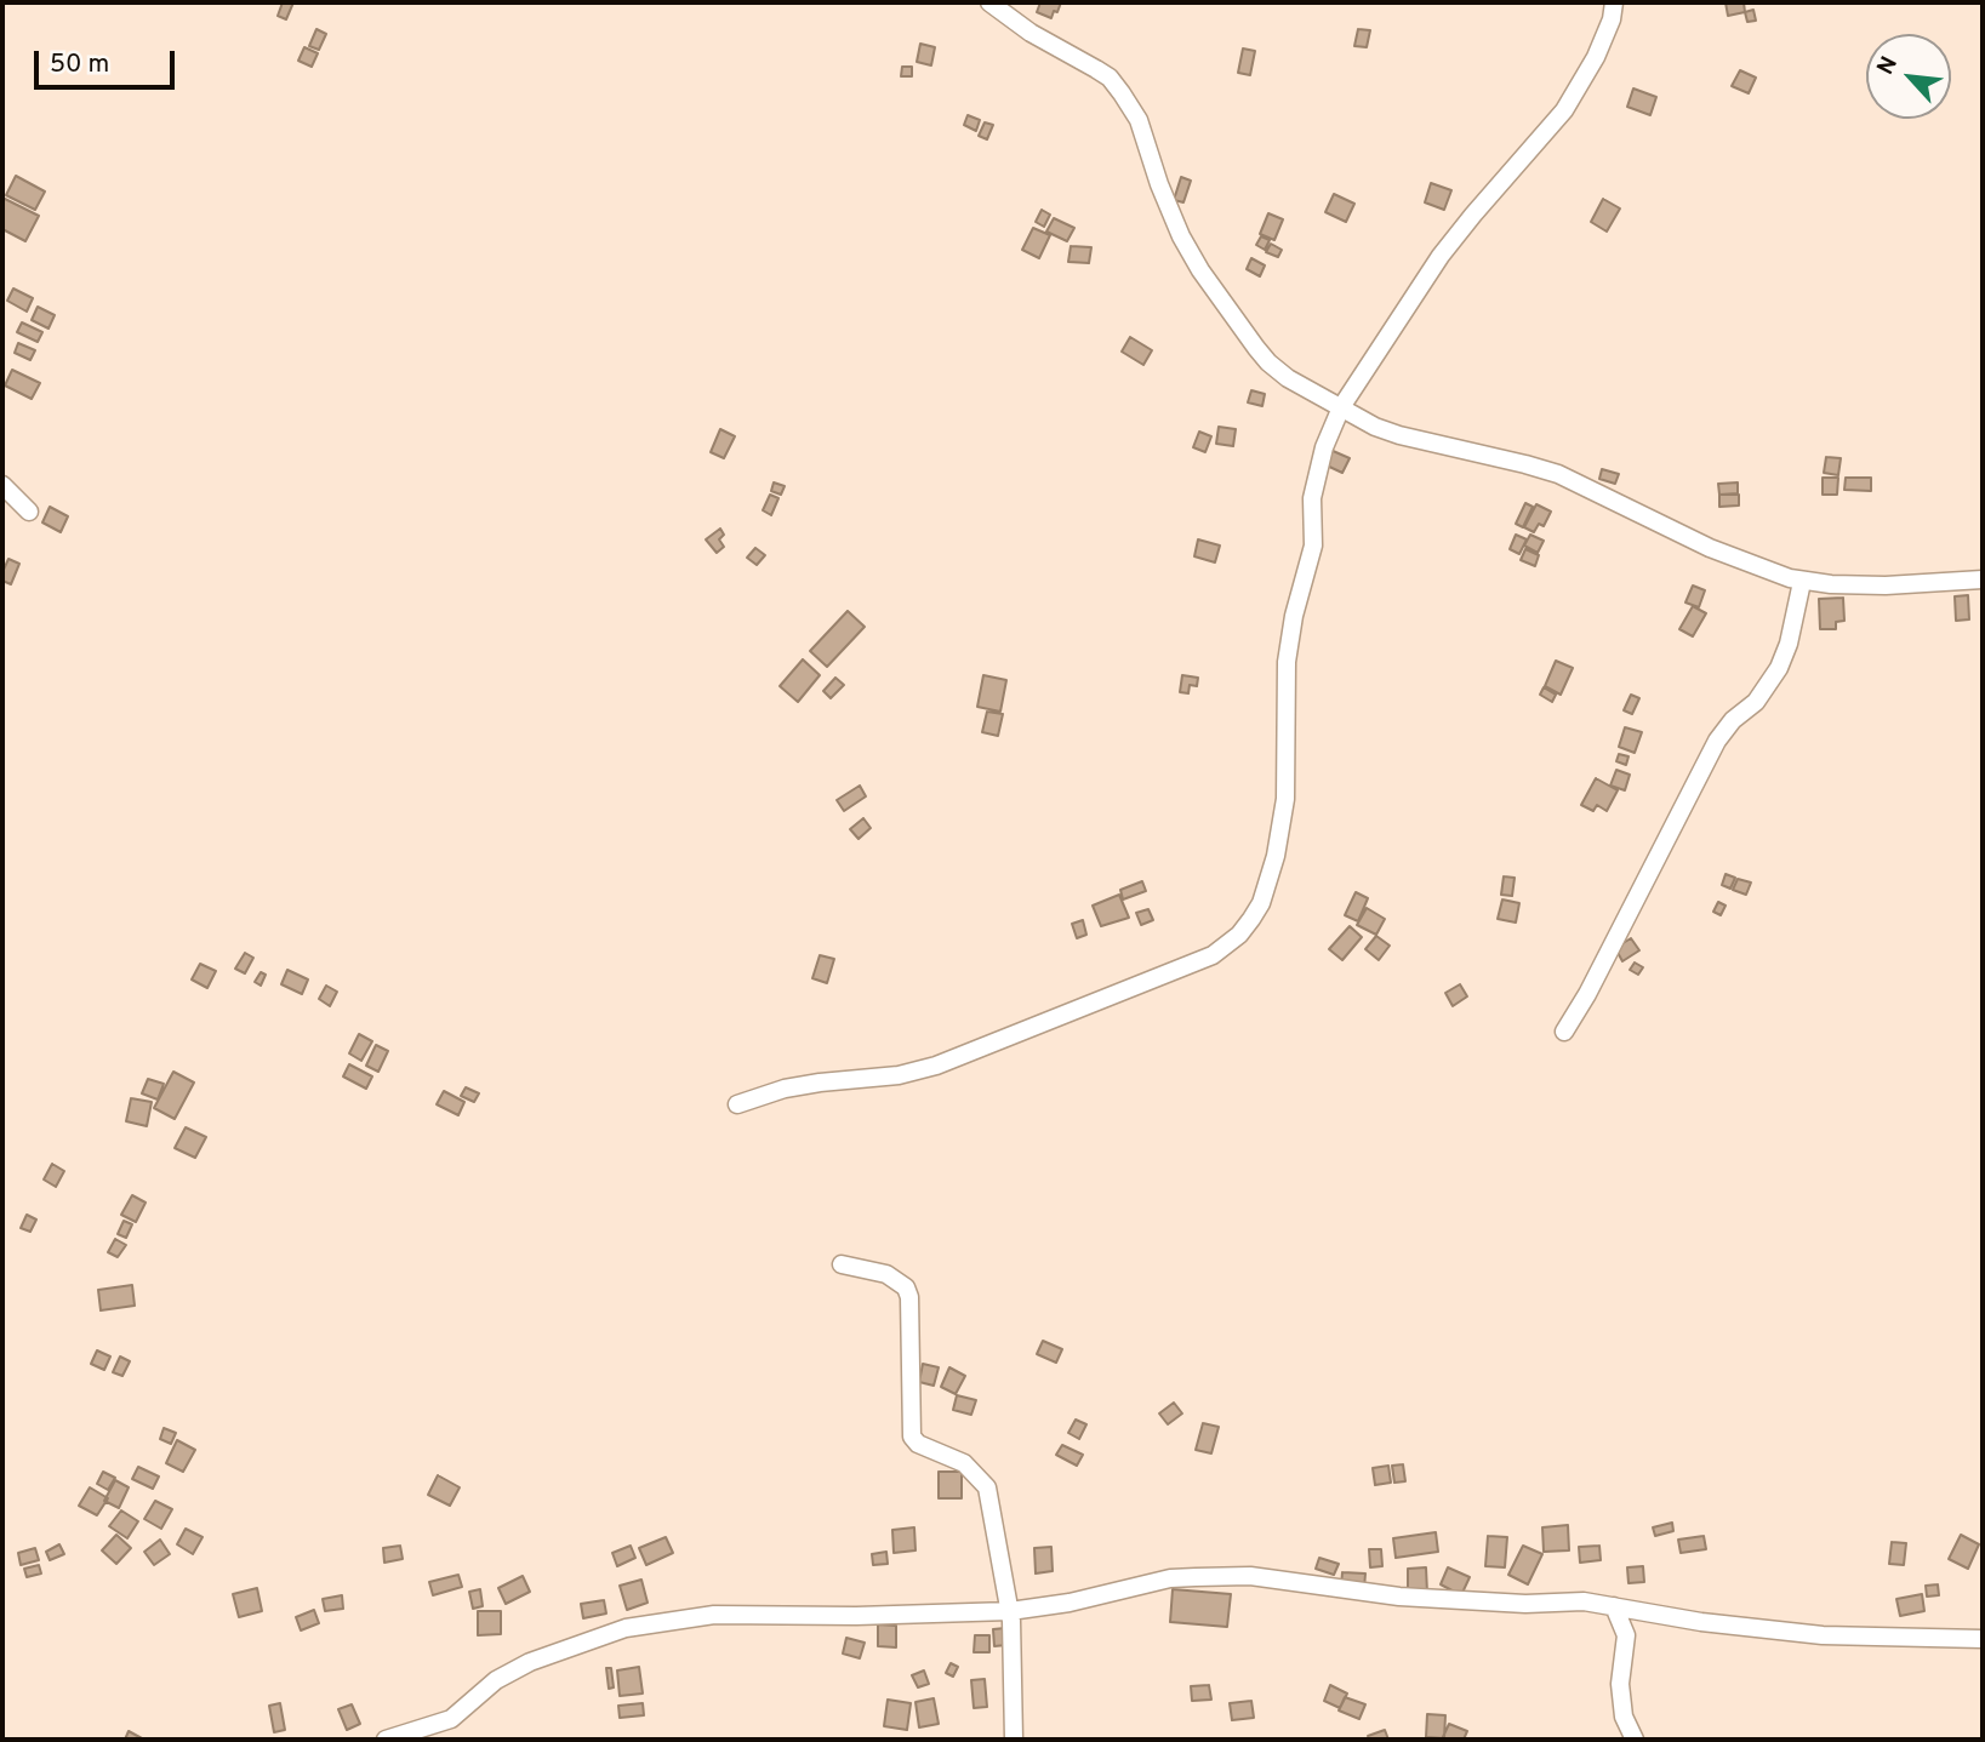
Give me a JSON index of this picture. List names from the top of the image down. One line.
{"scale_bar":"50 m","north":"top left"}
